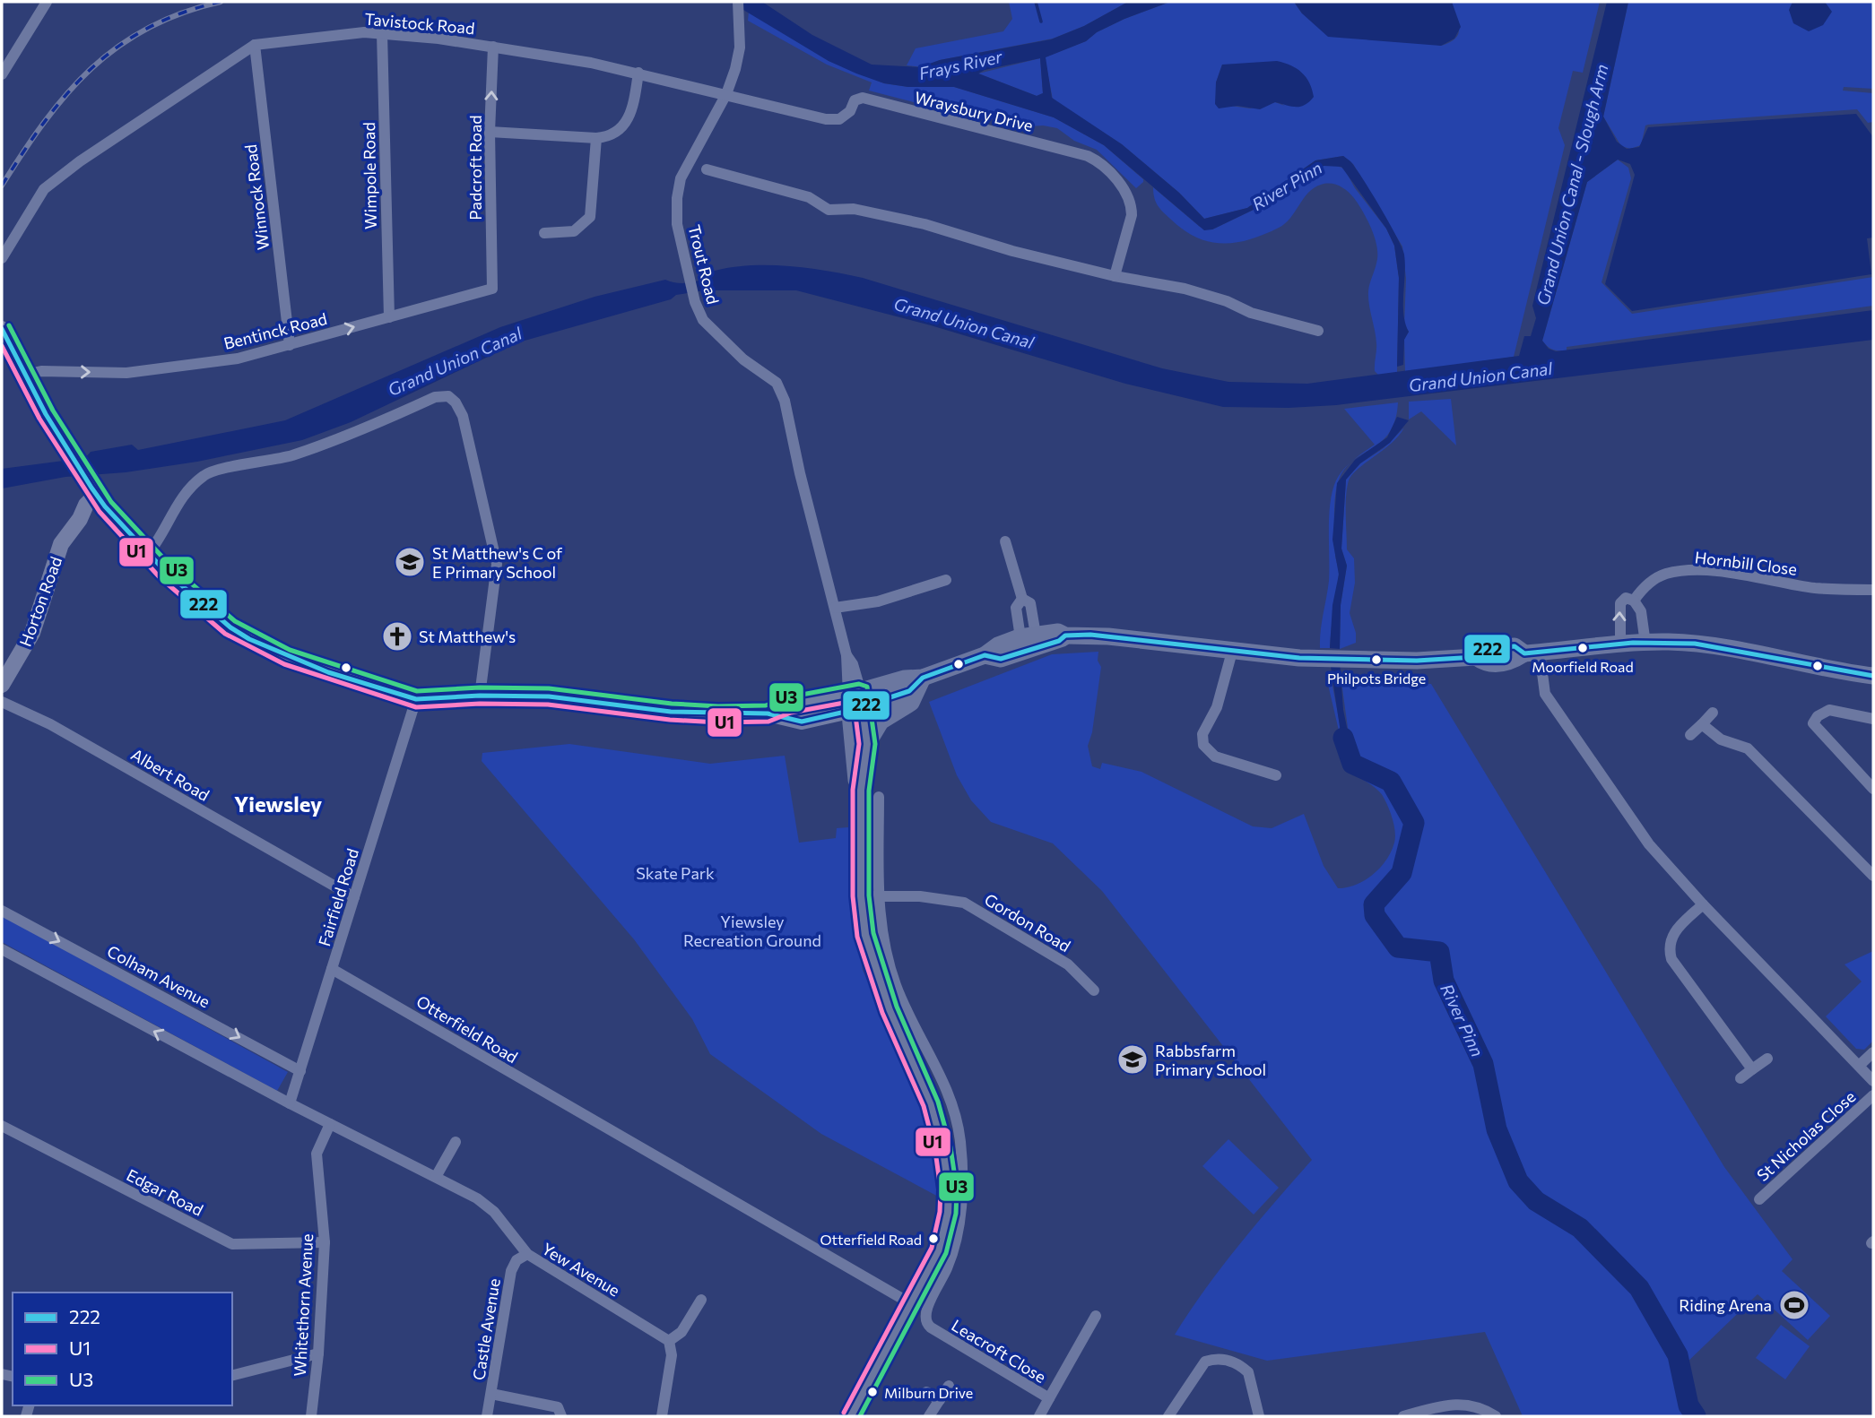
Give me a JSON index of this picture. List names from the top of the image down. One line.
{"streets":{"street":["Tavistock Road","Wraysbury Drive","Padcroft Road","Wimpole Road","Winnock Road","Trout Road","Bentinck Road","Hornbill Close","Horton Road","Albert Road","Fairfield Road","Gordon Road","Colham Avenue","Otterfield Road","St Nicholas Close","Edgar Road","Yew Avenue","Whitethorn Avenue","Castle Avenue","Leacroft Close"]},"crossings":[["Tavistock Road","Wraysbury Drive"],["Tavistock Road","Padcroft Road"],["Tavistock Road","Wimpole Road"],["Tavistock Road","Winnock Road"],["Tavistock Road","Trout Road"],["Wraysbury Drive","Trout Road"],["Padcroft Road","Bentinck Road"],["Wimpole Road","Bentinck Road"],["Winnock Road","Bentinck Road"],["Albert Road","Fairfield Road"],["Fairfield Road","Colham Avenue"],["Fairfield Road","Otterfield Road"],["Fairfield Road","Yew Avenue"],["Otterfield Road","Leacroft Close"],["Edgar Road","Whitethorn Avenue"],["Yew Avenue","Whitethorn Avenue"],["Yew Avenue","Castle Avenue"]],"one_way":["Padcroft Road","Bentinck Road"],"districts":["Yiewsley"],"water":["Frays River","Grand Union Canal - Slough Arm","River Pinn","Grand Union Canal"],"parks":["Skate Park","Yiewsley Recreation Ground"],"places":{"school or university":["St Matthew's C of E Primary School","Rabbsfarm Primary School"],"church":["St Matthew's"],"other":["Moorfield Road","Philpots Bridge","Otterfield Road","Milburn Drive"],"sports":["Riding Arena"]},"lines":["transit line U3","transit line 222","transit line U1"],"legend":["222","U1","U3"]}
